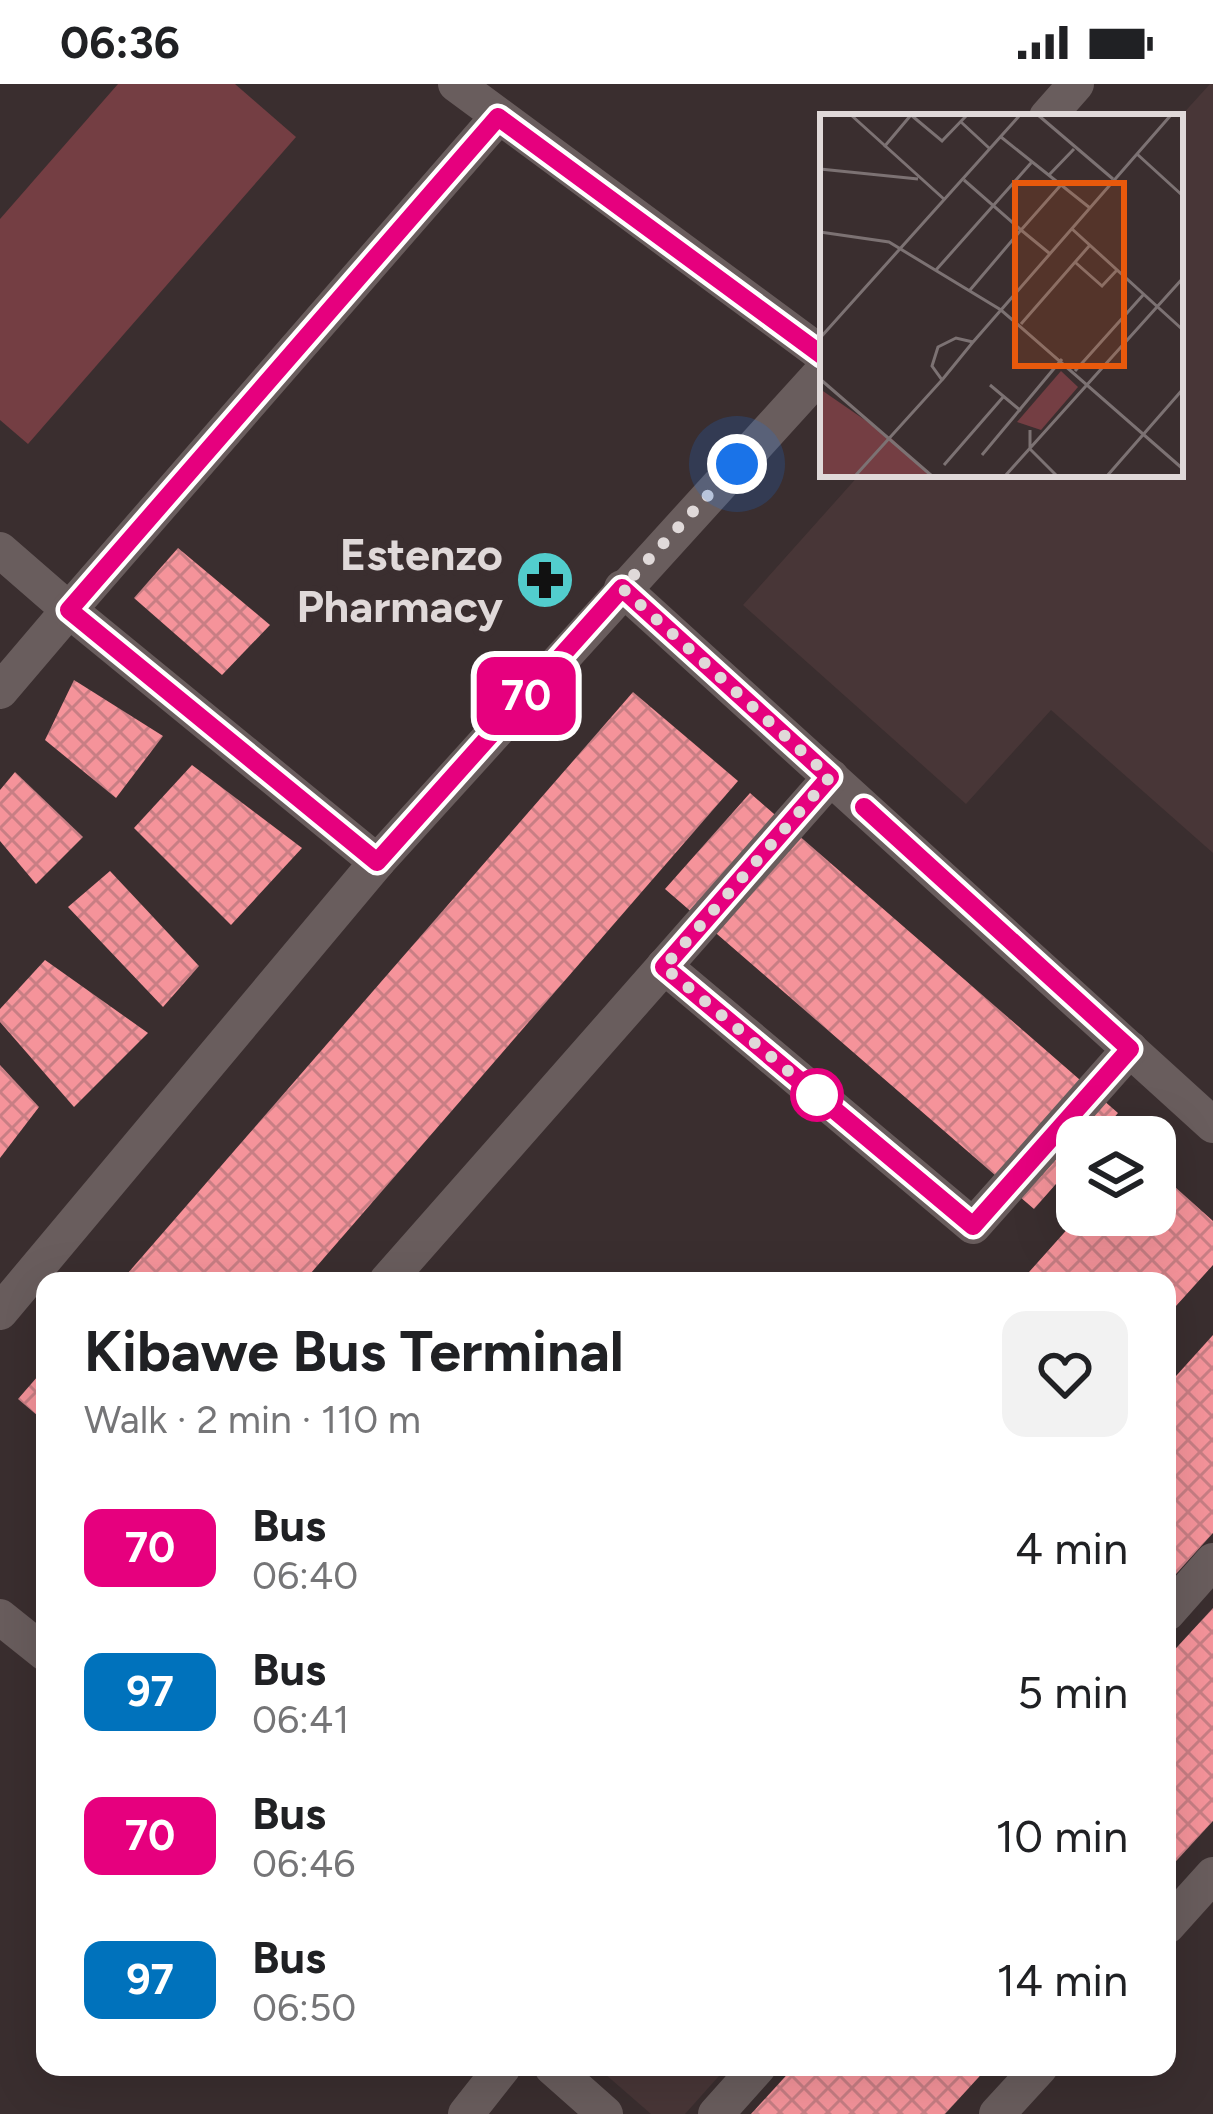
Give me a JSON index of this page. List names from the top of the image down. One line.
{"places":{"pharmacy":["Estenzo Pharmacy"]},"lines":["bus line 70"],"page":{"status":"06:36","on_map":"70","heading":["Kibawe Bus Terminal","Walk · 2 min · 110 m"],"list":[{"mark":"70","name":"Bus","note":"06:40","value":"4 min"},{"mark":"97","name":"Bus","note":"06:41","value":"5 min"},{"mark":"70","name":"Bus","note":"06:46","value":"10 min"},{"mark":"97","name":"Bus","note":"06:50","value":"14 min"}]}}
